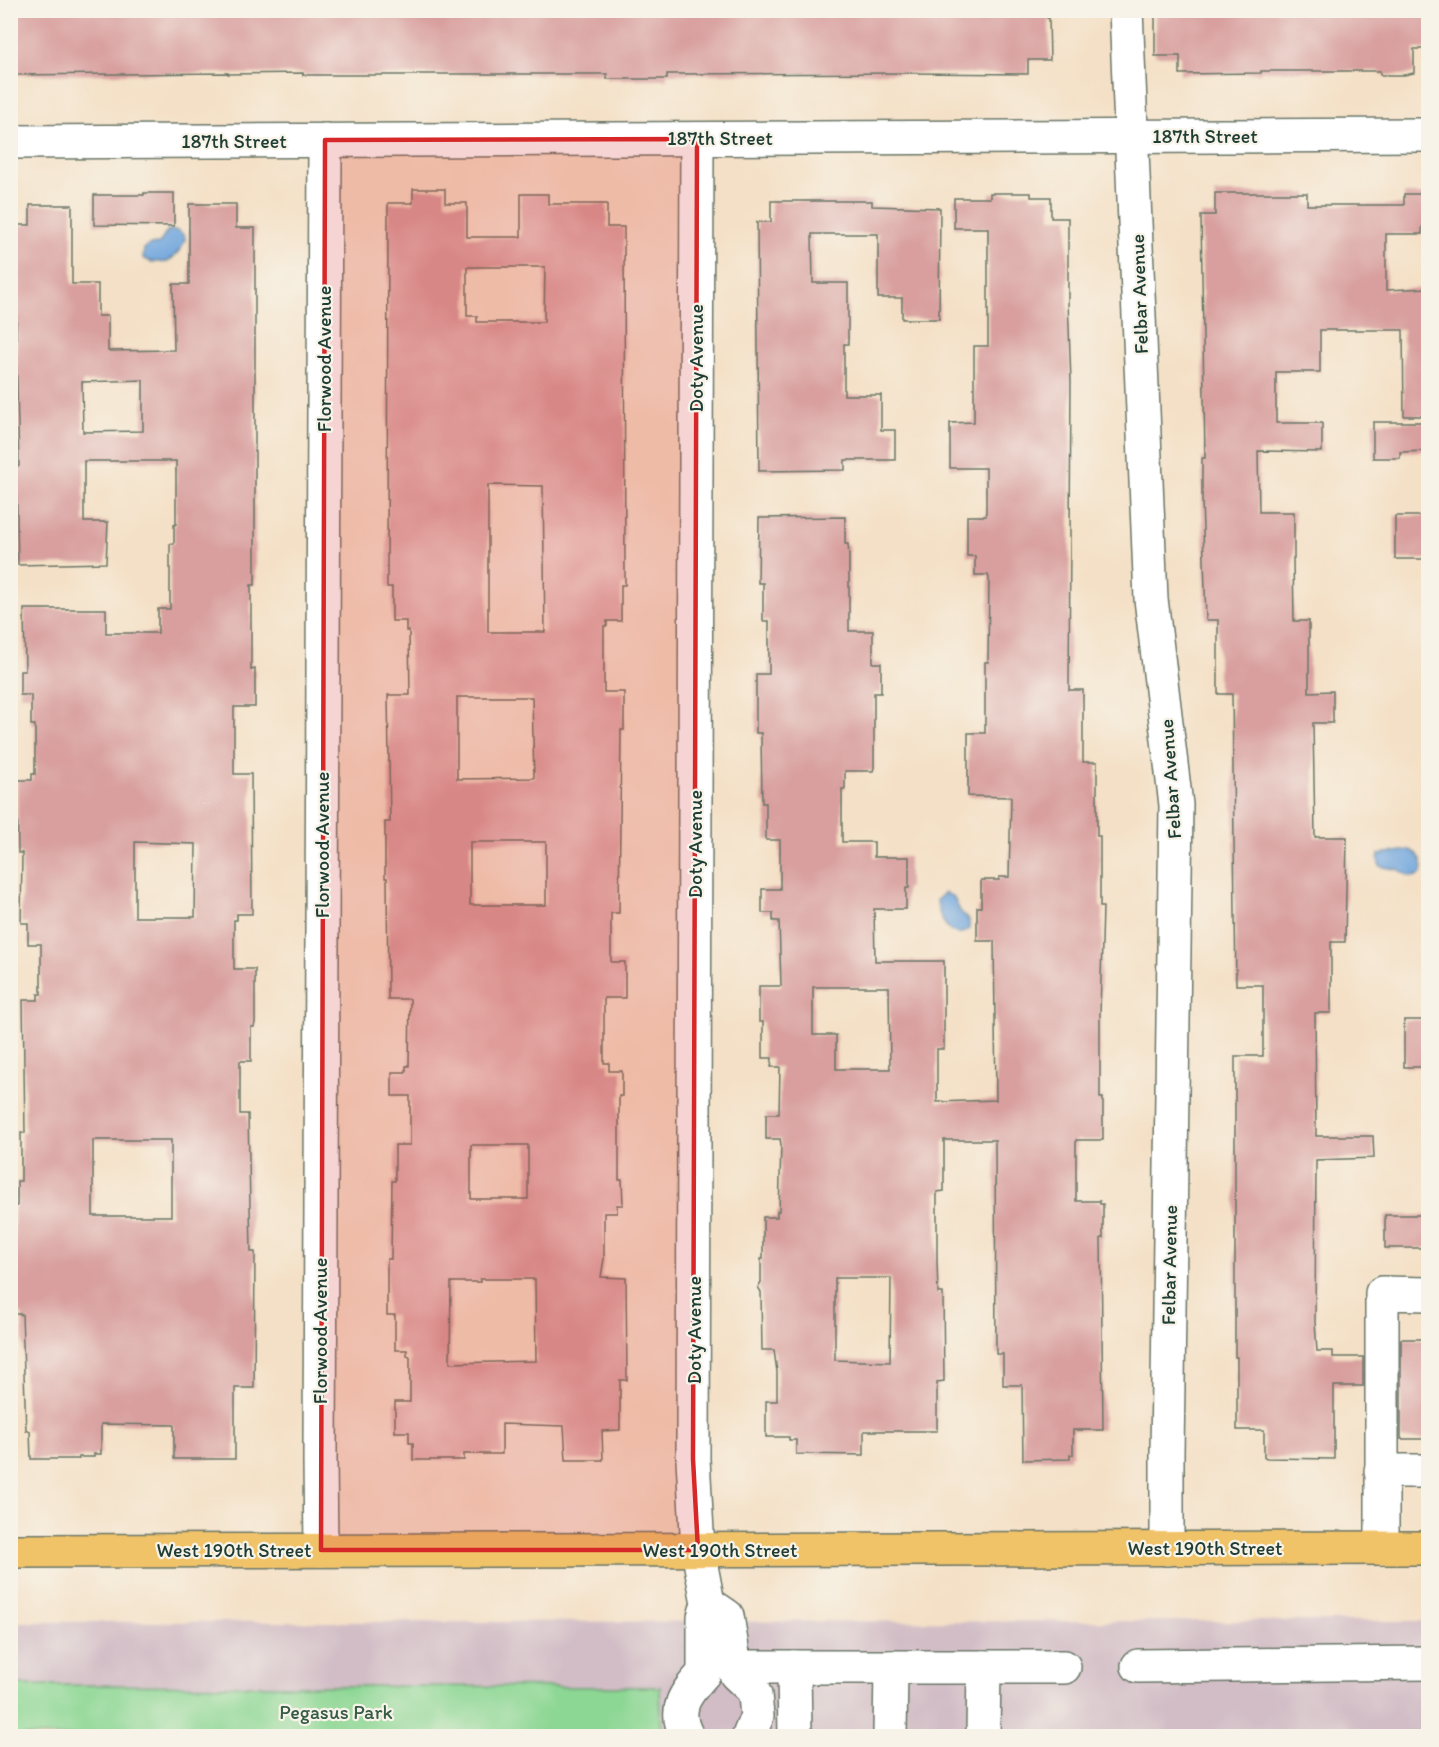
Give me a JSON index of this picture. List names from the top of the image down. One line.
{"streets":{"main road":["West 190th Street"],"street":["187th Street","Felbar Avenue","Doty Avenue","Florwood Avenue"]},"crossings":[["187th Street","Felbar Avenue"],["187th Street","Doty Avenue"],["187th Street","Florwood Avenue"],["Felbar Avenue","West 190th Street"],["Doty Avenue","West 190th Street"],["Florwood Avenue","West 190th Street"]],"parks":["Pegasus Park"]}
